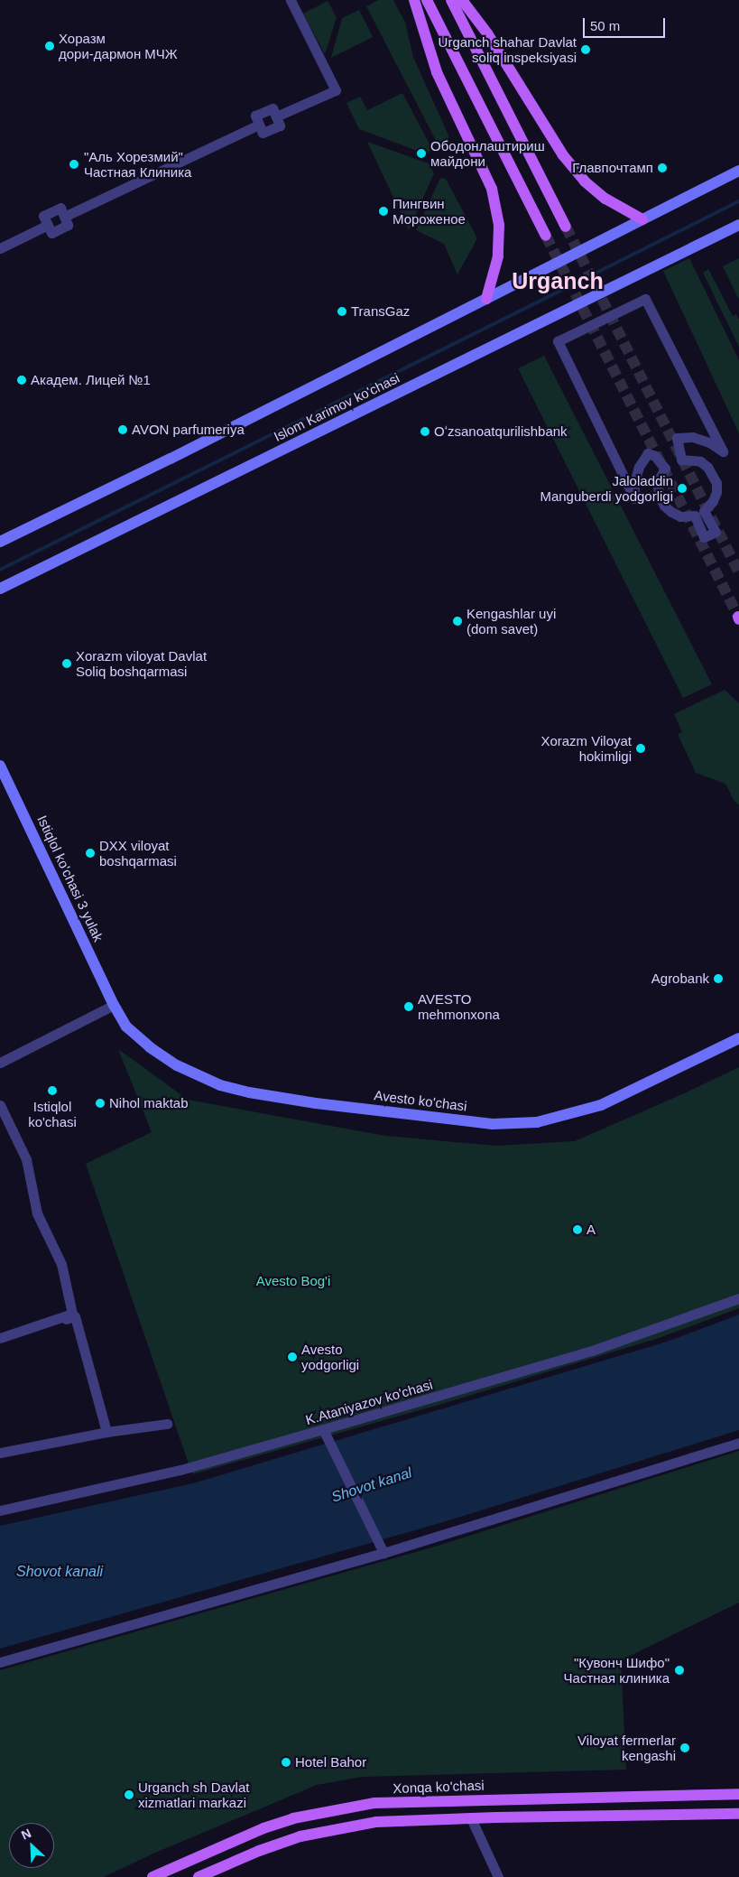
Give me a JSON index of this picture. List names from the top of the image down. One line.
{"streets":{"main road":["Islom Karimov ko'chasi","Istiqlol ko'chasi 3 yulak","Avesto ko'chasi","Xonqa ko'chasi"],"street":["K.Ataniyazov ko'chasi"]},"crossings":[["Istiqlol ko'chasi 3 yulak","Avesto ko'chasi"]],"districts":["Urganch"],"water":["Shovot kanal","Shovot kanali"],"parks":["Avesto Bog'i"],"places":["Хоразм дори-дармон МЧЖ","Urganch shahar Davlat soliq inspeksiyasi","Ободонлаштириш майдони","\"Аль Хорезмий\" Частная Клиника","Главпочтамп","Пингвин Мороженое","TransGaz","Академ. Лицей №1","AVON parfumeriya","Oʻzsanoatqurilishbank","Jaloladdin Manguberdi yodgorligi","Kengashlar uyi (dom savet)","Xorazm viloyat Davlat Soliq boshqarmasi","Xorazm Viloyat hokimligi","DXX viloyat boshqarmasi","Agrobank","AVESTO mehmonxona","Istiqlol ko'chasi","Nihol maktab","A","Avesto yodgorligi","\"Кувонч Шифо\" Частная клиника","Viloyat fermerlar kengashi","Hotel Bahor","Urganch sh Davlat xizmatlari markazi"],"scale_bar":"50 m","north":"top left"}
